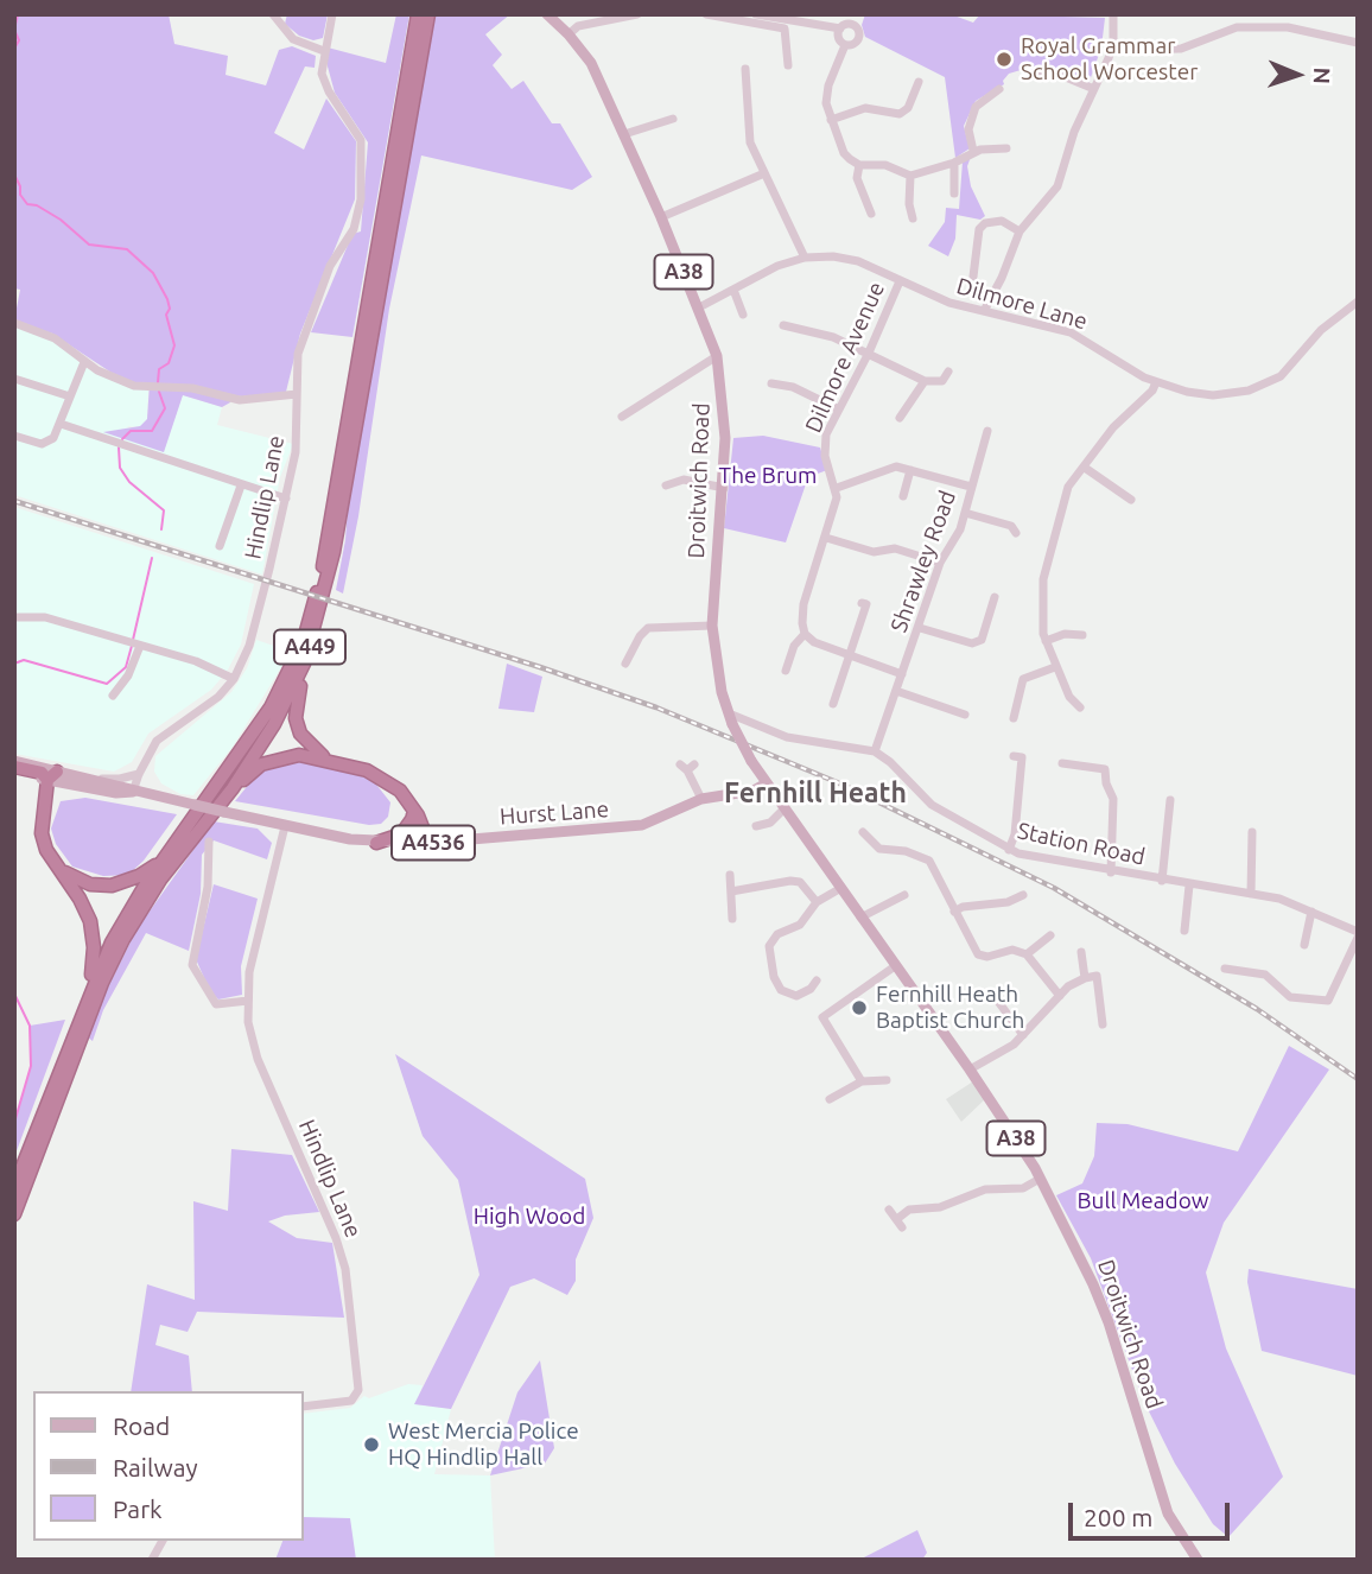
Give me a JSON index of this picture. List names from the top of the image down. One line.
{"streets":{"highway":["A449"],"main road":["A38","Droitwich Road","Hurst Lane","A4536"],"street":["Dilmore Lane","Dilmore Avenue","Hindlip Lane","Shrawley Road","Station Road"]},"crossings":[["Dilmore Lane","Dilmore Avenue"],["Dilmore Lane","Droitwich Road"],["Droitwich Road","Hurst Lane"],["Droitwich Road","Station Road"],["Hindlip Lane","Hurst Lane"],["Hindlip Lane","A4536"],["Shrawley Road","Station Road"],["Hurst Lane","A4536"]],"districts":["Fernhill Heath"],"parks":["The Brum","Bull Meadow","High Wood"],"places":["Royal Grammar School Worcester","Fernhill Heath Baptist Church","West Mercia Police HQ Hindlip Hall"],"legend":["Road","Railway","Park"],"scale_bar":"200 m","north":"right"}
